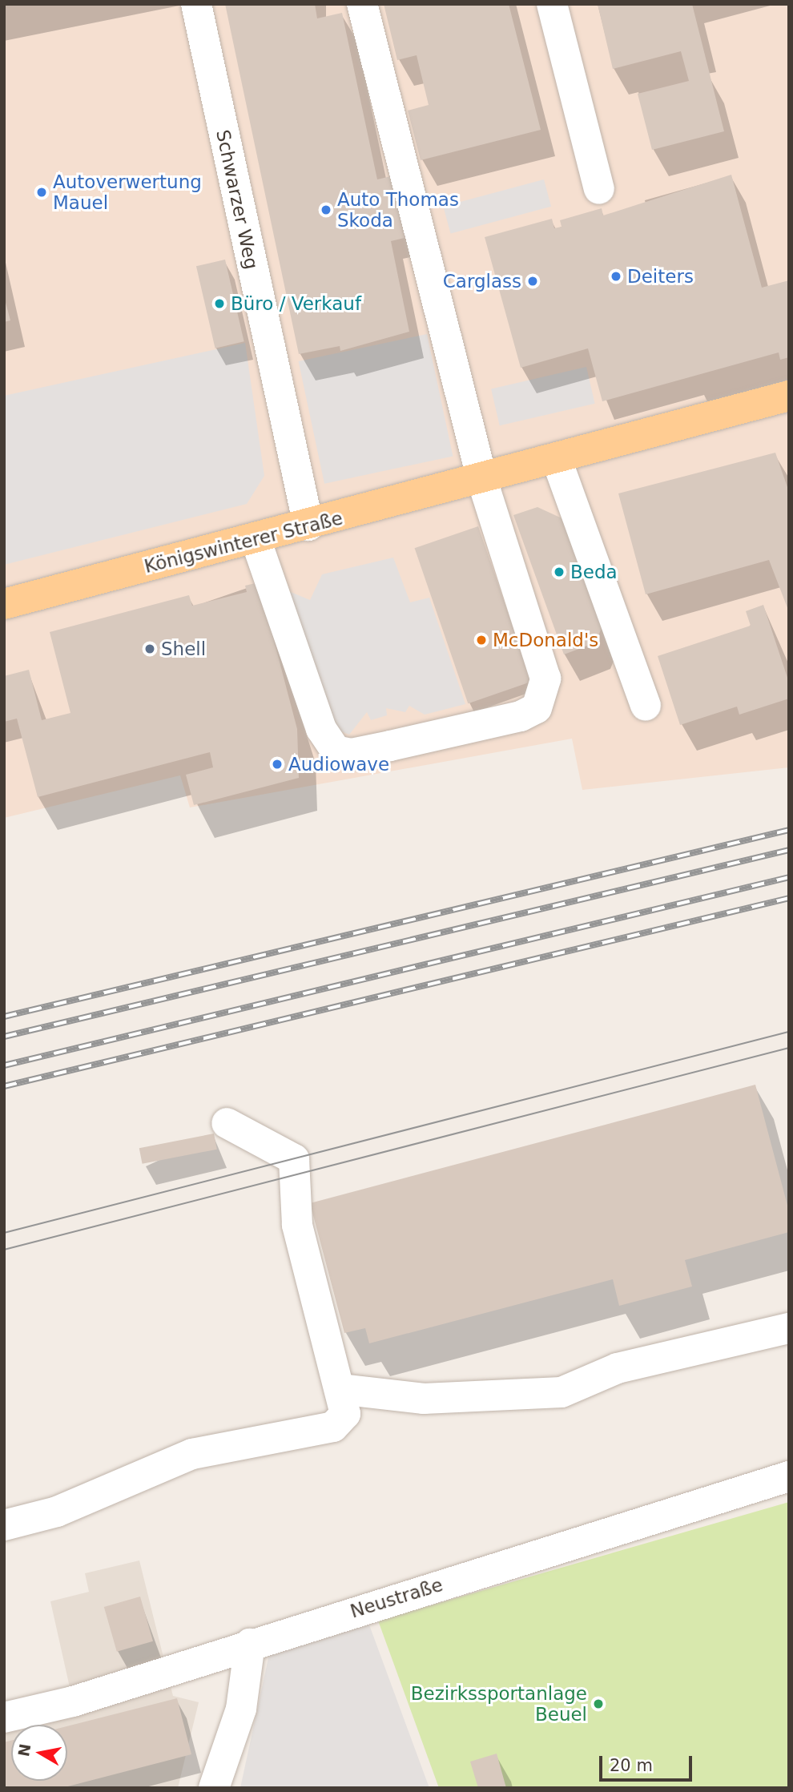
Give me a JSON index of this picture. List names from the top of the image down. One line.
{"streets":{"main road":["Königswinterer Straße"],"street":["Schwarzer Weg","Neustraße"]},"crossings":[["Schwarzer Weg","Königswinterer Straße"]],"places":["Autoverwertung Mauel","Auto Thomas Skoda","Deiters","Carglass","Büro / Verkauf","Beda","McDonald's","Shell","Audiowave","Bezirkssportanlage Beuel"],"scale_bar":"20 m","north":"left"}
